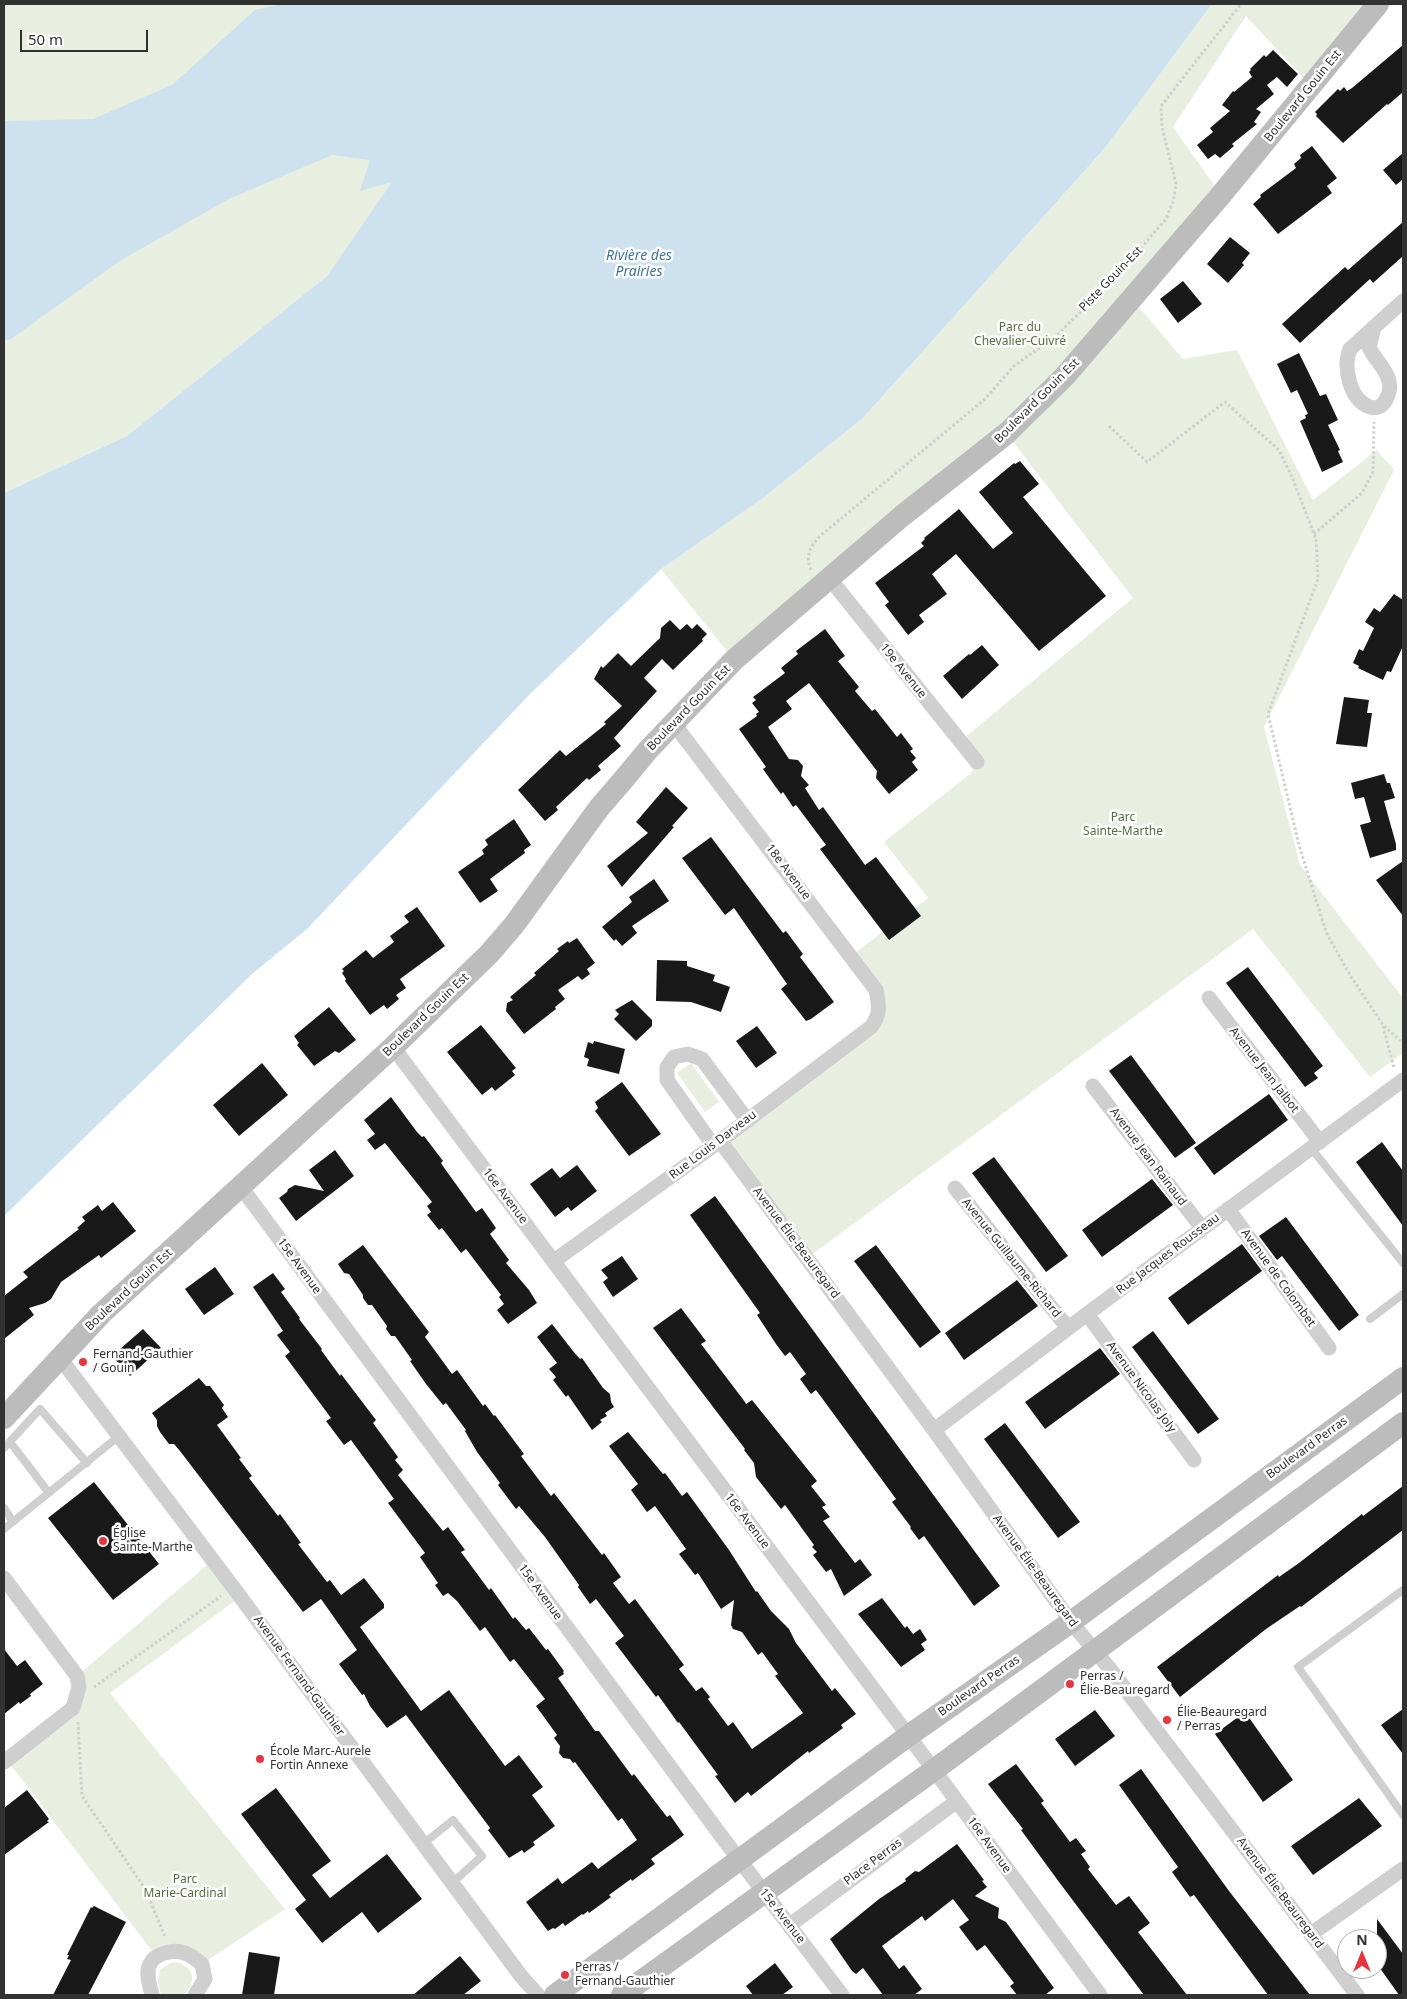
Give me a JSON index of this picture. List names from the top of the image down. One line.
{"streets":{"main road":["Boulevard Gouin Est","Boulevard Perras"],"street":["19e Avenue","18e Avenue","Avenue Jean Jalbot","Rue Louis Darveau","Avenue Jean Rainaud","16e Avenue","Avenue Élie-Beauregard","Rue Jacques Rousseau","Avenue Guillaume-Richard","15e Avenue","Avenue de Colombet","Avenue Nicolas Joly","Avenue Fernand-Gauthier","Place Perras"],"path":["Piste Gouin-Est"]},"crossings":[["Boulevard Gouin Est","Piste Gouin-Est"],["Boulevard Gouin Est","19e Avenue"],["Boulevard Gouin Est","18e Avenue"],["Boulevard Gouin Est","16e Avenue"],["Boulevard Gouin Est","15e Avenue"],["Boulevard Gouin Est","Avenue Fernand-Gauthier"],["Piste Gouin-Est","19e Avenue"],["18e Avenue","Rue Louis Darveau"],["Avenue Jean Jalbot","Rue Jacques Rousseau"],["Rue Louis Darveau","16e Avenue"],["Rue Louis Darveau","Avenue Élie-Beauregard"],["Avenue Jean Rainaud","Rue Jacques Rousseau"],["16e Avenue","Boulevard Perras"],["16e Avenue","Place Perras"],["Avenue Élie-Beauregard","Rue Jacques Rousseau"],["Avenue Élie-Beauregard","Boulevard Perras"],["Rue Jacques Rousseau","Avenue Guillaume-Richard"],["Rue Jacques Rousseau","Avenue de Colombet"],["Rue Jacques Rousseau","Avenue Nicolas Joly"],["15e Avenue","Boulevard Perras"],["15e Avenue","Place Perras"]],"water":["Rivière des Prairies"],"parks":["Parc du Chevalier-Cuivré","Parc Sainte-Marthe","Parc Marie-Cardinal"],"places":["Fernand-Gauthier / Gouin","Église Sainte-Marthe","Perras / Élie-Beauregard","Élie-Beauregard / Perras","École Marc-Aurele Fortin Annexe","Perras / Fernand-Gauthier"],"scale_bar":"50 m","north":"top"}
